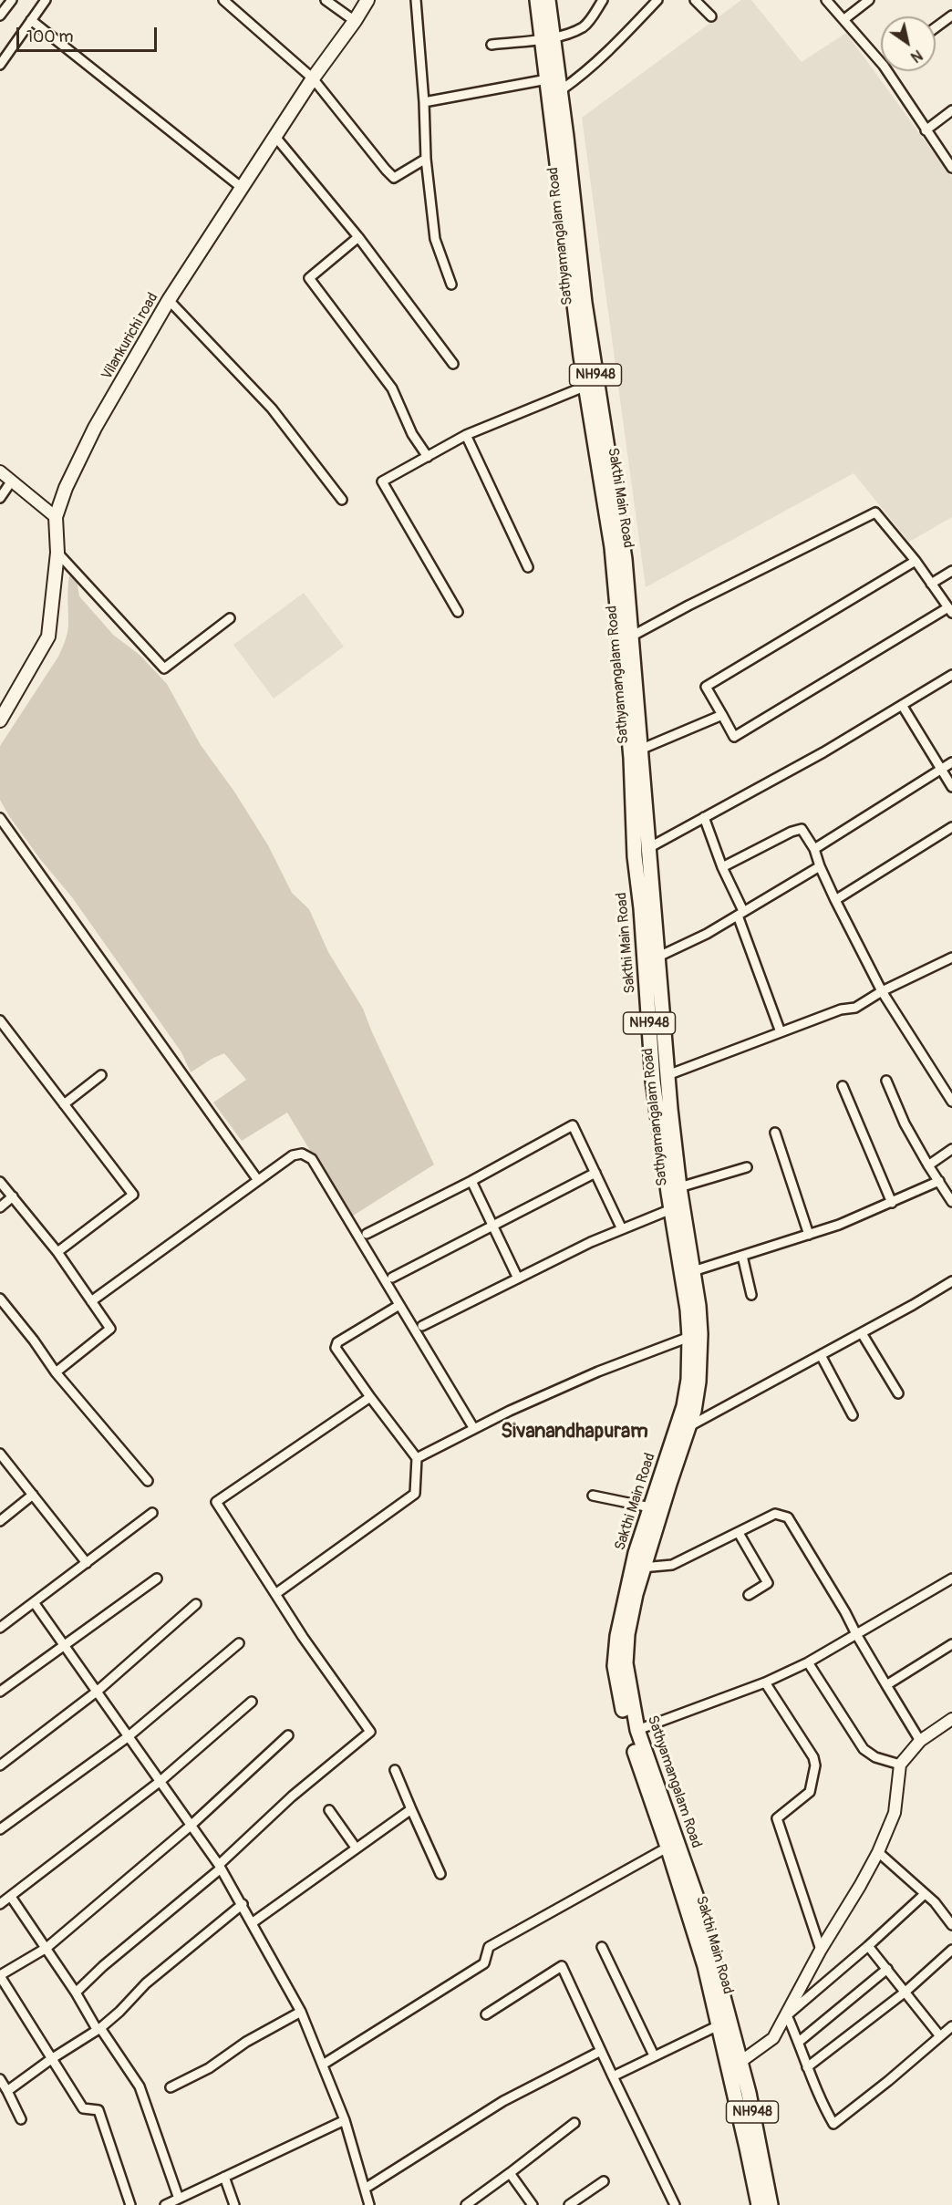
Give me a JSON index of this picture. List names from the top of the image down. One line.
{"streets":{"highway":["Sathyamangalam Road","NH948","Sakthi Main Road"],"main road":["Vilankurichi road"]},"crossings":[["Sathyamangalam Road","Sakthi Main Road"],["NH948","Sakthi Main Road"]],"districts":["Sivanandhapuram"],"scale_bar":"100 m","north":"bottom right"}
